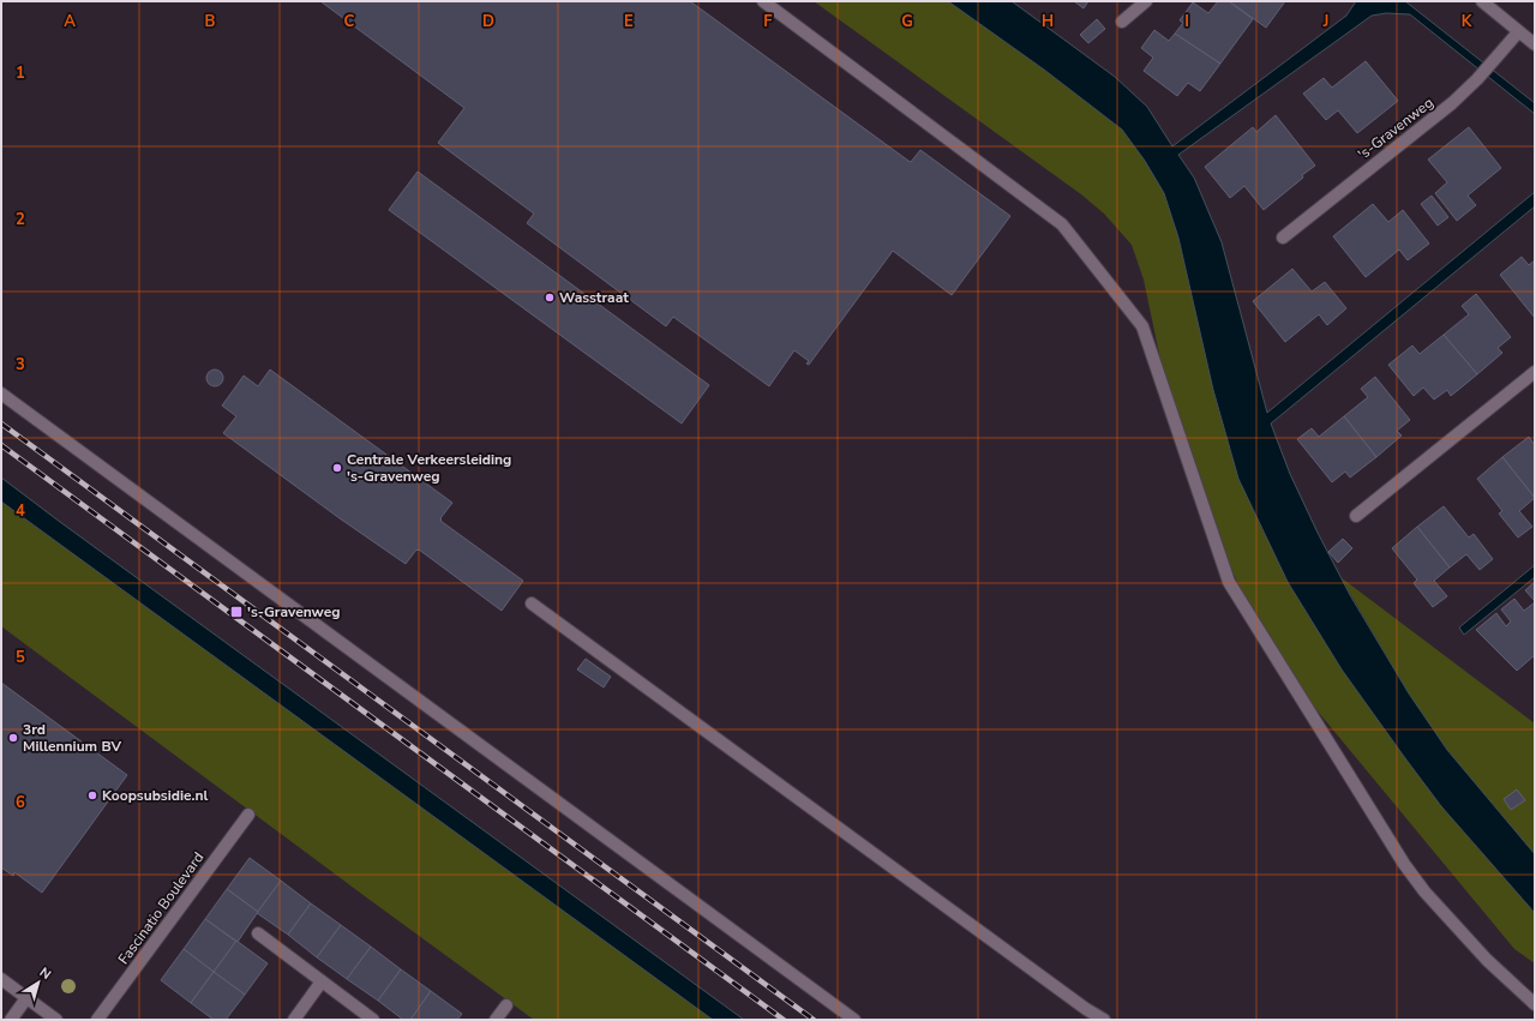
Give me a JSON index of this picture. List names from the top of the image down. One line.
{"streets":{"street":["'s-Gravenweg","Fascinatio Boulevard"]},"places":{"other":["Wasstraat","Centrale Verkeersleiding 's-Gravenweg","3rd Millennium BV","Koopsubsidie.nl"],"transit":["'s-Gravenweg"]},"north":"top right","grid":{"columns":["A","B","C","D","E","F","G","H","I","J","K"],"rows":["1","2","3","4","5","6"]}}
